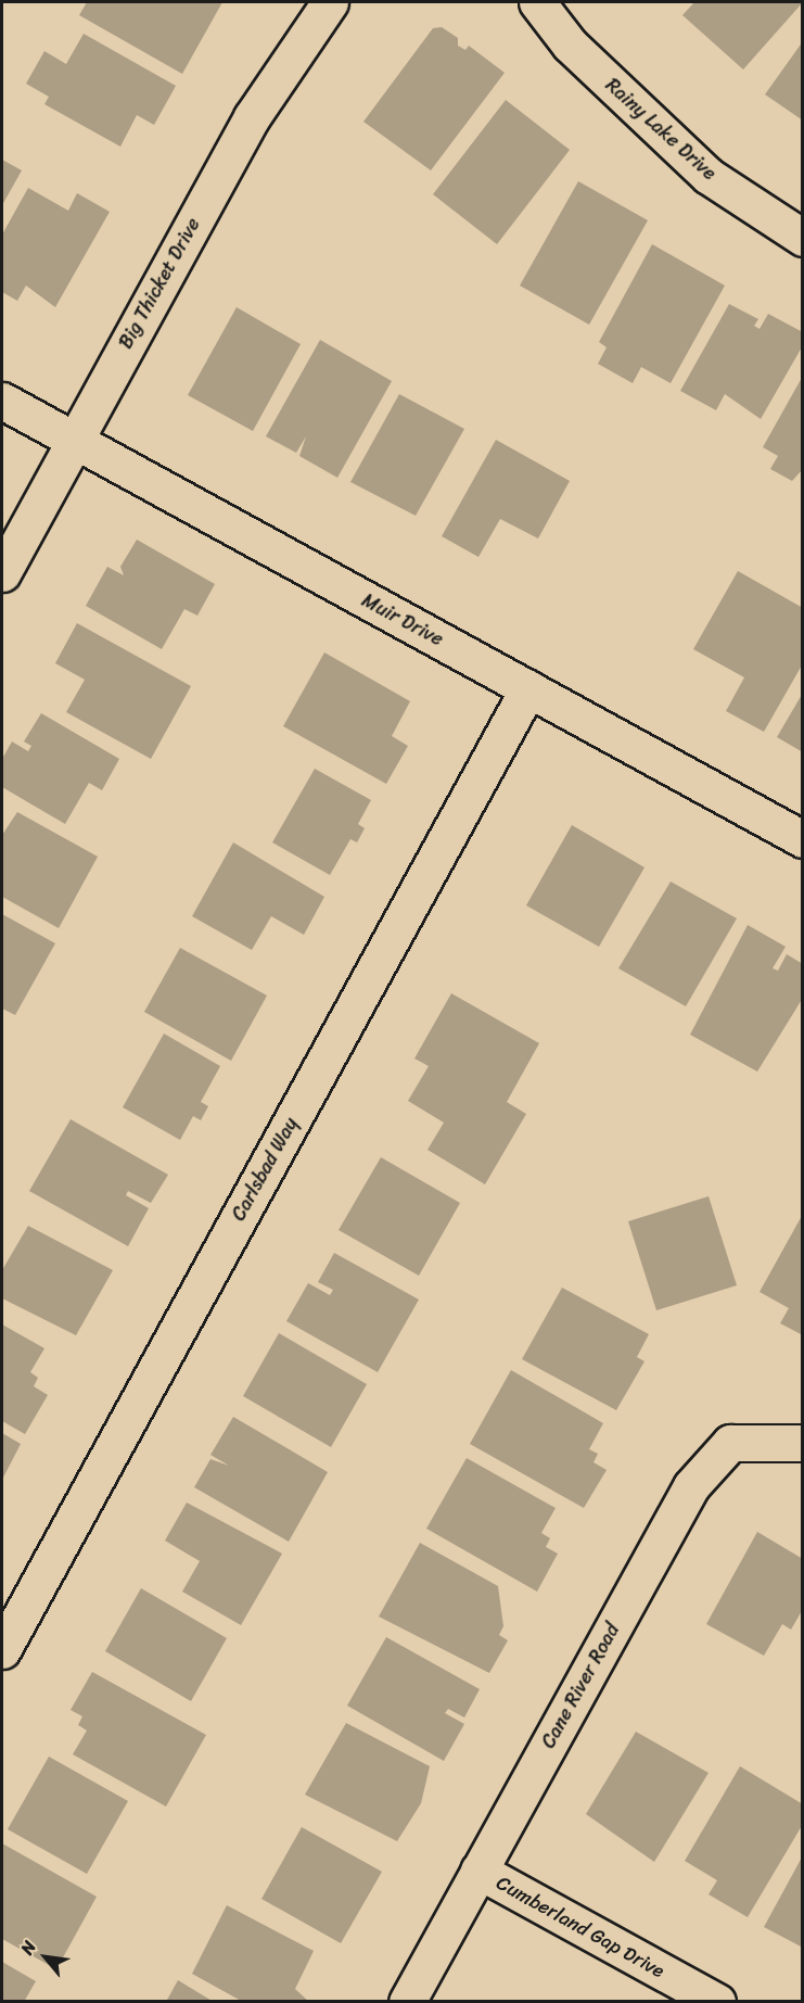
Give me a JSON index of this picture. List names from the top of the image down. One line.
{"streets":{"street":["Rainy Lake Drive","Big Thicket Drive","Muir Drive","Carlsbad Way","Cane River Road","Cumberland Gap Drive"]},"crossings":[["Big Thicket Drive","Muir Drive"],["Muir Drive","Carlsbad Way"],["Cane River Road","Cumberland Gap Drive"]],"north":"top left"}
